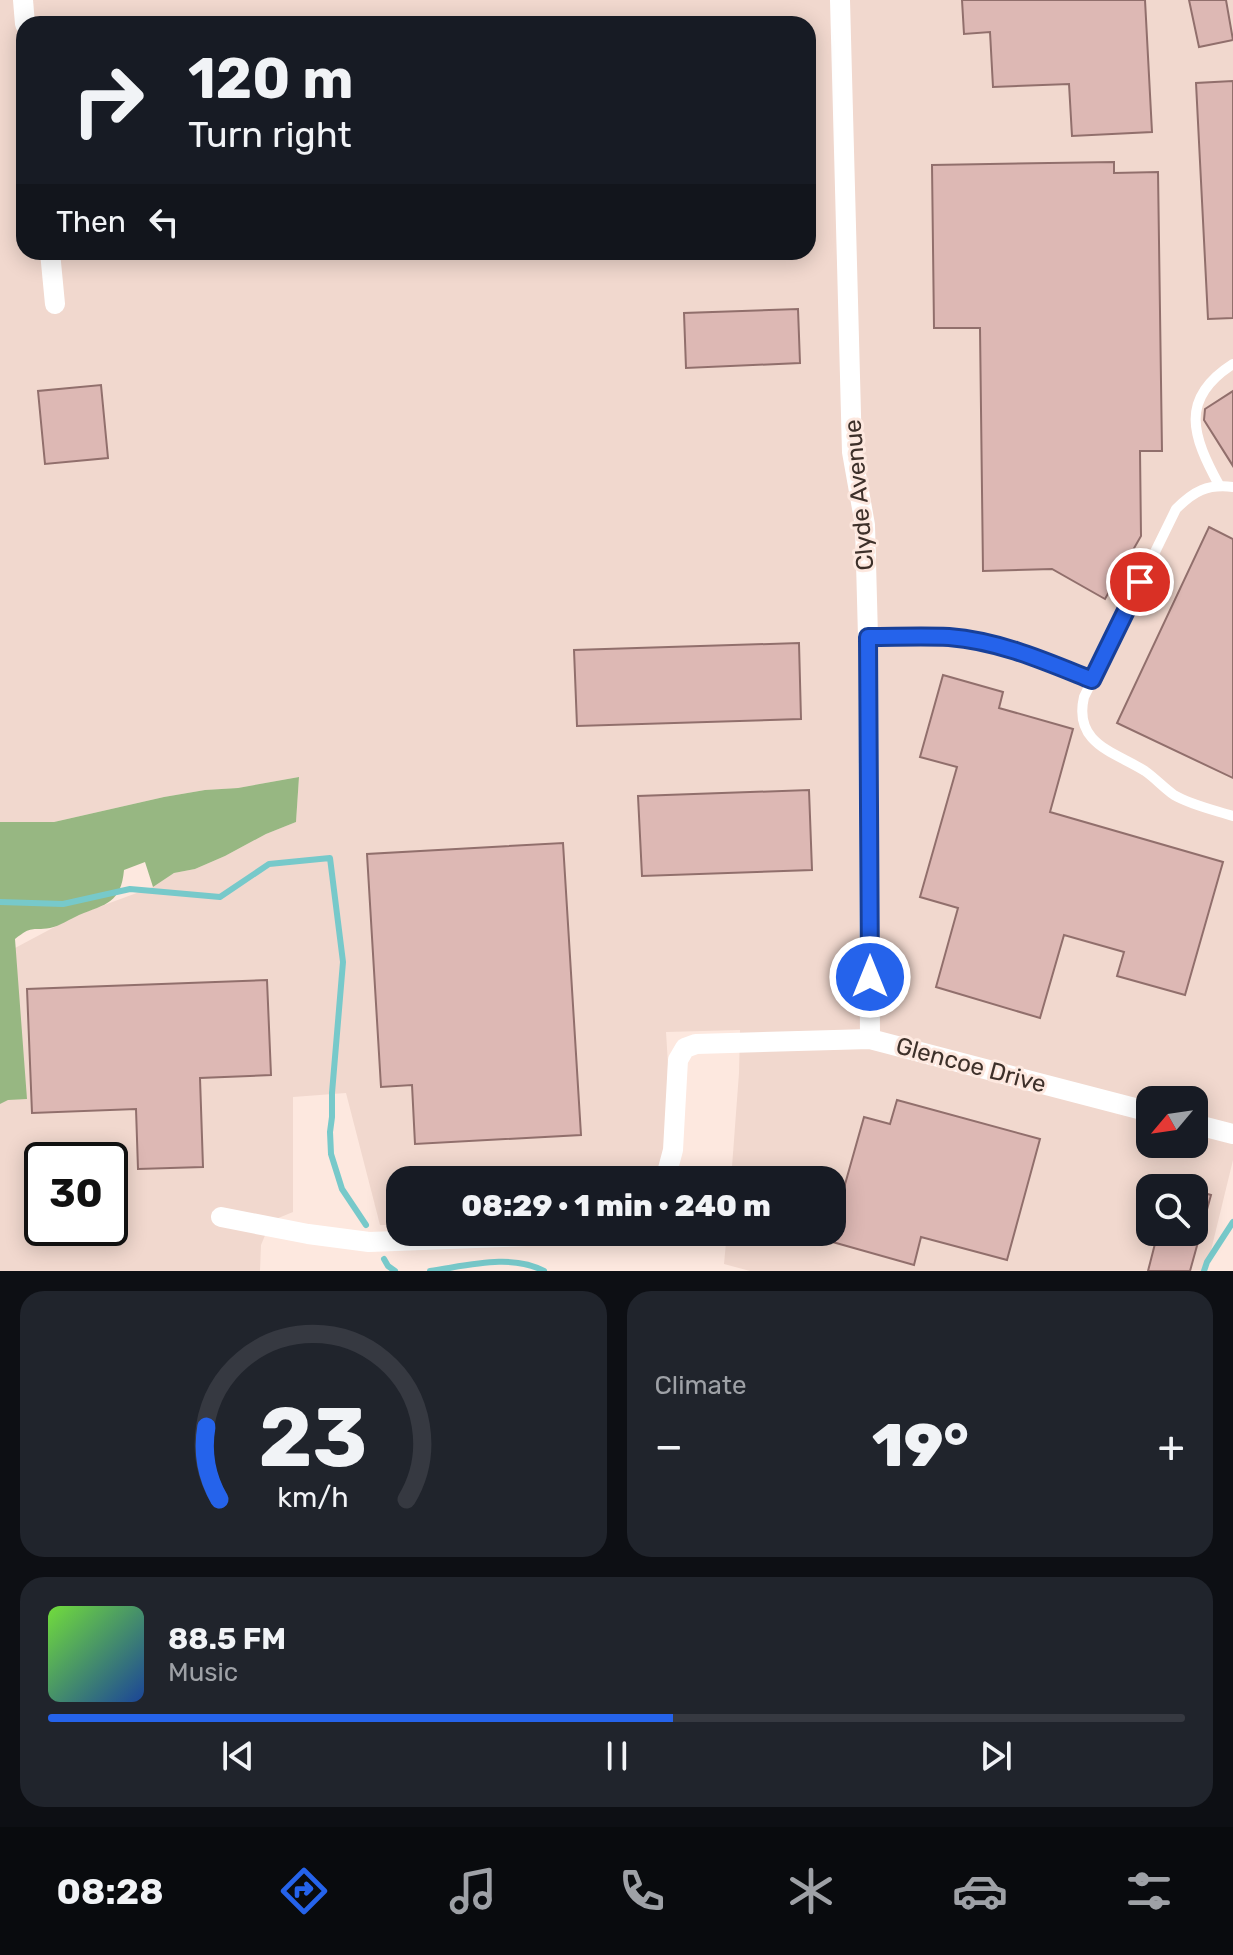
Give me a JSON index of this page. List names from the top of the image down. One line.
{"streets":{"street":["Clyde Avenue","Glencoe Drive"]},"crossings":[["Clyde Avenue","Glencoe Drive"]],"north":"bottom left","page":{"turn":["120 m","Turn right"],"then":"Then","limit":"30","trip":"08:29 · 1 min · 240 m","tile":"Climate","heat":["−","19°","+"],"song":["88.5 FM","Music"],"tabs":"08:28","gauge":["23","km/h"]}}
